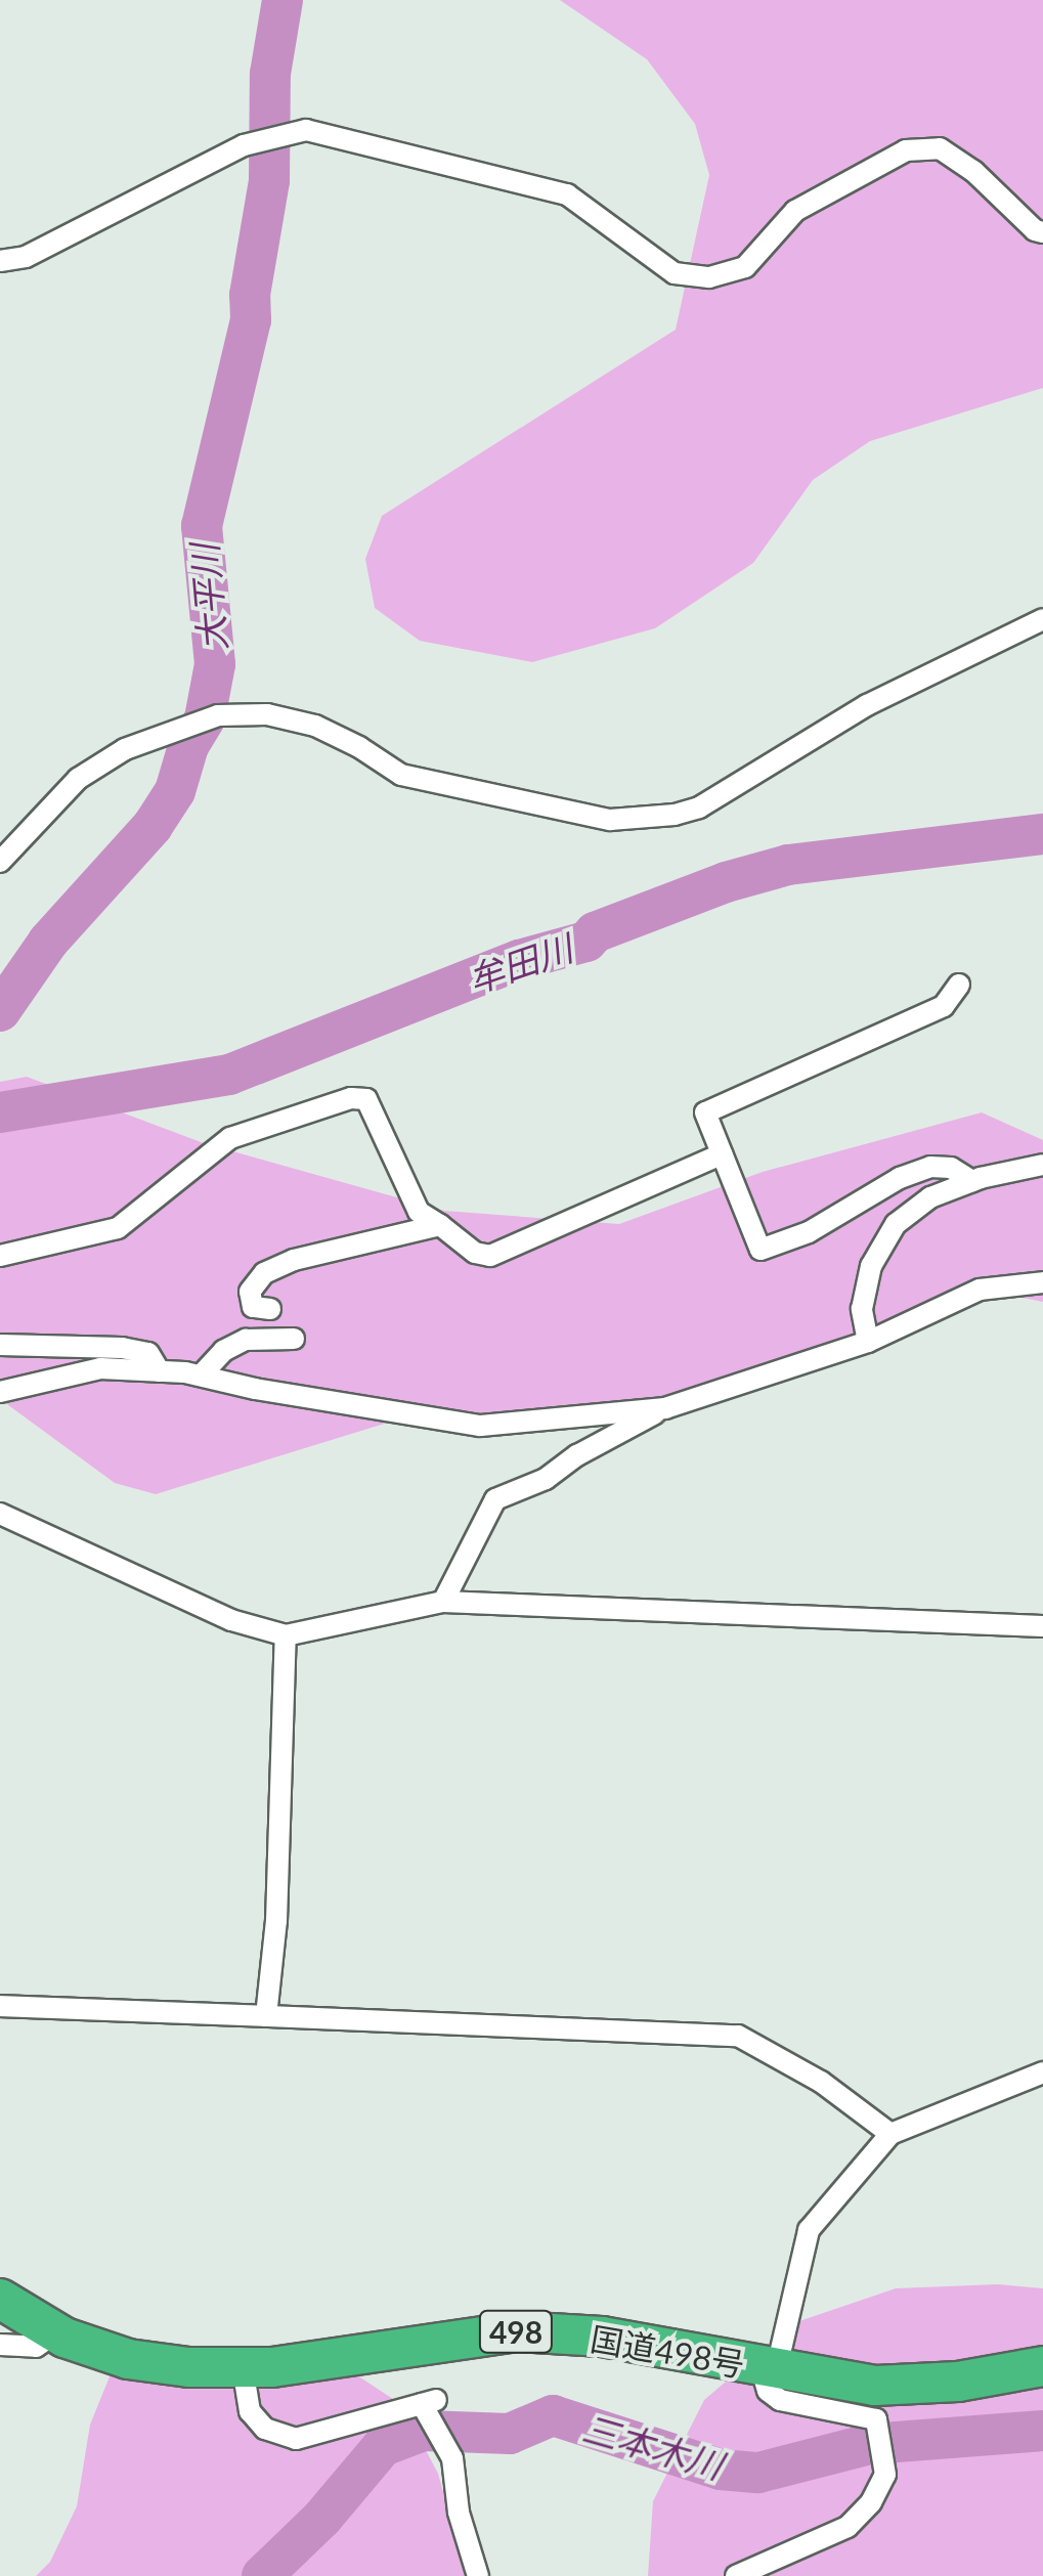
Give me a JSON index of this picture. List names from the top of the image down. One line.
{"streets":{"highway":["498","国道498号"]},"water":["大平川","牟田川","三本木川"]}
